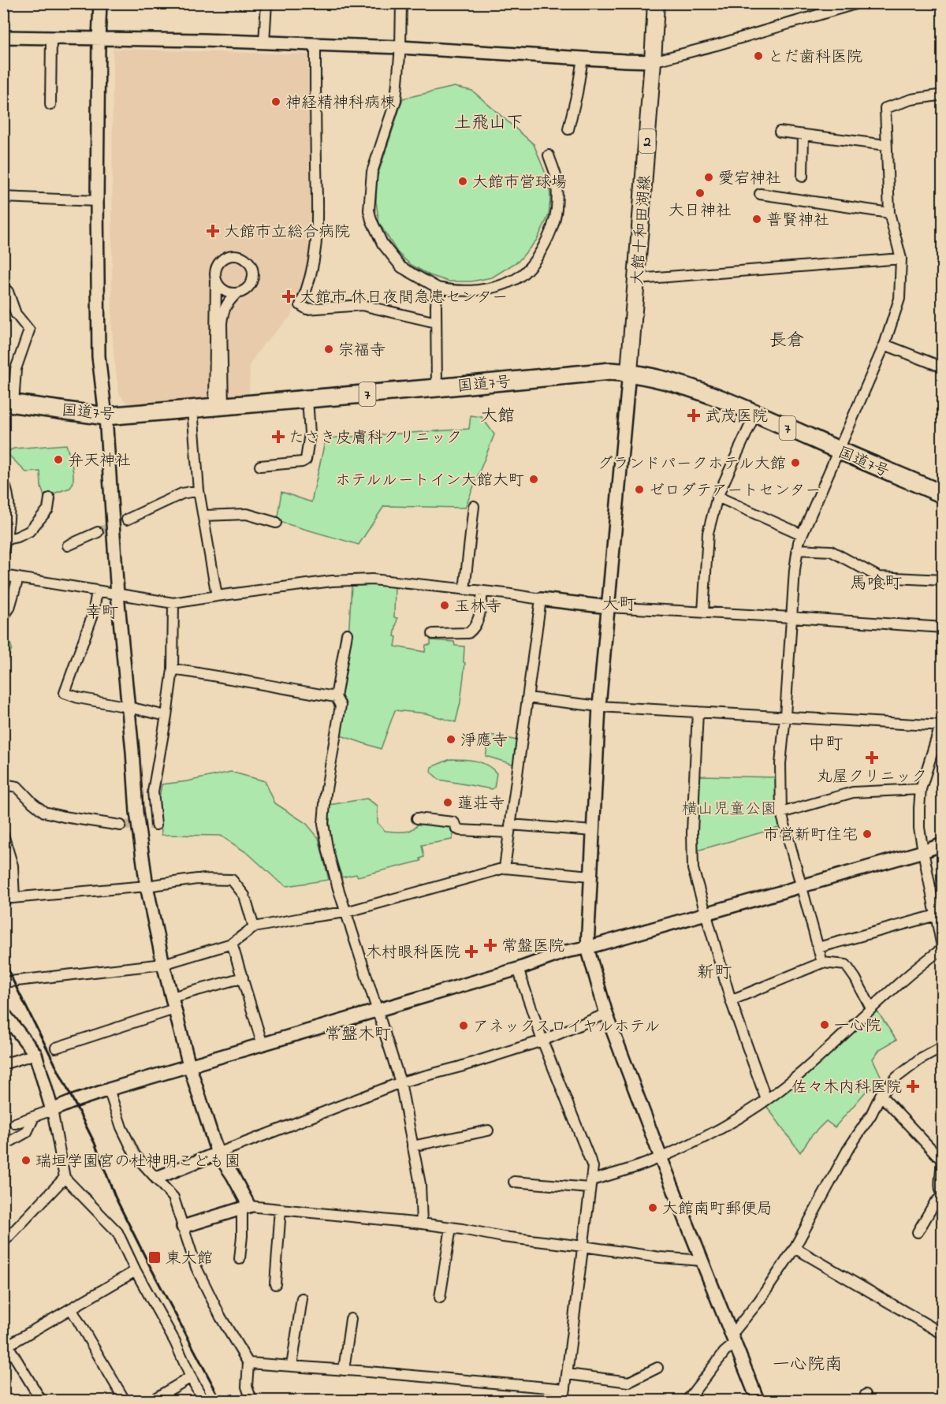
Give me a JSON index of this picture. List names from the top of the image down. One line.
{"streets":{"highway":["国道7号","7"],"main road":["2","大館十和田湖線"]},"crossings":[["大館十和田湖線","国道7号"]],"districts":["土飛山下","長倉","大館","馬喰町","大町","幸町","中町","新町","常盤木町","一心院南"],"parks":["横山児童公園"],"places":{"other":["とだ歯科医院","神経精神科病棟","愛宕神社","大館市営球場","大日神社","普賢神社","宗福寺","弁天神社","グランドパークホテル大館","ホテルルートイン大館大町","ゼロダテアートセンター","玉林寺","淨應寺","蓮荘寺","市営新町住宅","一心院","アネックスロイヤルホテル","瑞垣学園宮の杜神明こども園","大館南町郵便局"],"health":["大館市立総合病院","大館市 休日夜間急患センター","武茂医院","たさき皮膚科クリニック","丸屋クリニック","常盤医院","木村眼科医院","佐々木内科医院"],"transit":["東大館"]}}
